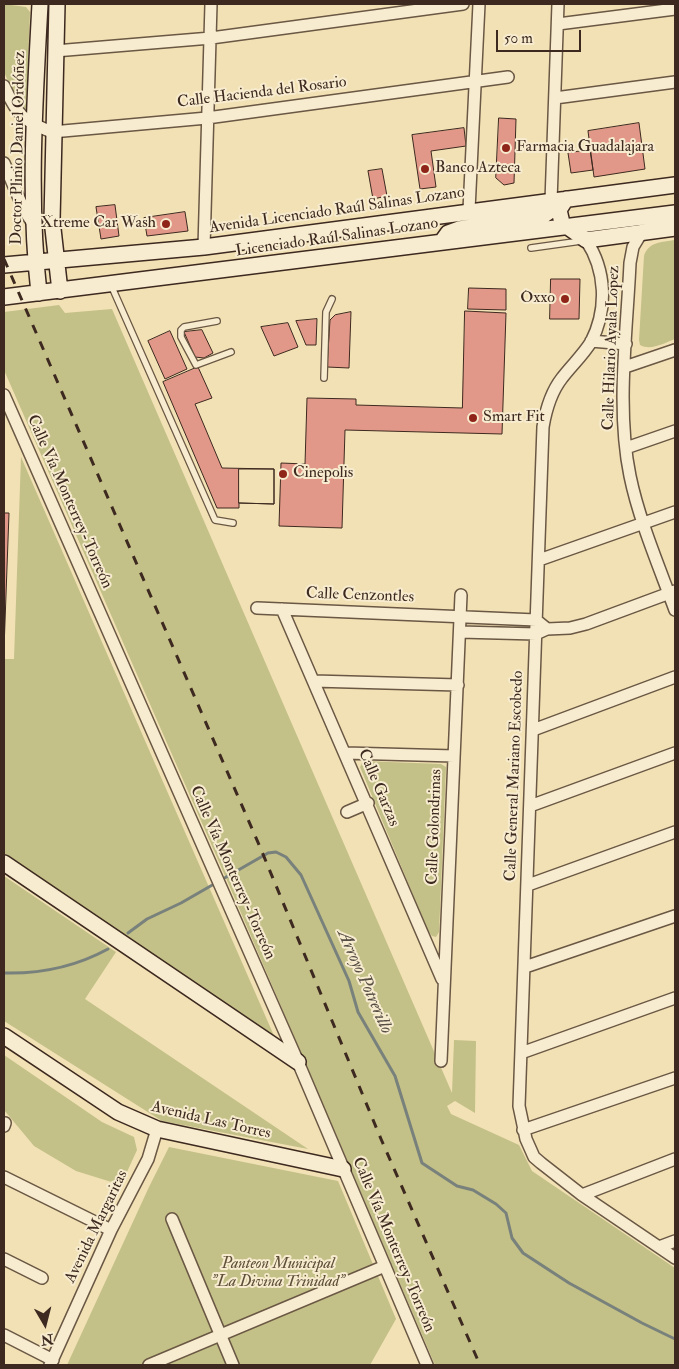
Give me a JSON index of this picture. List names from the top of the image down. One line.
{"streets":{"main road":["Doctor Plinio Daniel Ordóñez","Avenida Licenciado Raúl Salinas Lozano","Licenciado Raúl Salinas Lozano","Avenida Las Torres"],"street":["Calle Hacienda del Rosario","Calle Hilario Ayala Lopez","Calle Vía Monterrey-Torreón","Calle Cenzontles","Calle General Mariano Escobedo","Calle Garzas","Calle Golondrinas","Avenida Margaritas"]},"crossings":[["Calle Hacienda del Rosario","Doctor Plinio Daniel Ordóñez"],["Doctor Plinio Daniel Ordóñez","Avenida Licenciado Raúl Salinas Lozano"],["Doctor Plinio Daniel Ordóñez","Licenciado Raúl Salinas Lozano"],["Calle Vía Monterrey-Torreón","Avenida Las Torres"],["Calle Cenzontles","Calle General Mariano Escobedo"],["Calle Cenzontles","Calle Garzas"],["Calle Cenzontles","Calle Golondrinas"],["Calle Garzas","Calle Golondrinas"],["Avenida Las Torres","Avenida Margaritas"]],"water":["Arroyo Potrerillo"],"parks":["Panteon Municipal \"La Divina Trinidad\""],"places":["Farmacia Guadalajara","Banco Azteca","Xtreme Car Wash","Oxxo","Smart Fit","Cinepolis"],"scale_bar":"50 m","north":"bottom"}
